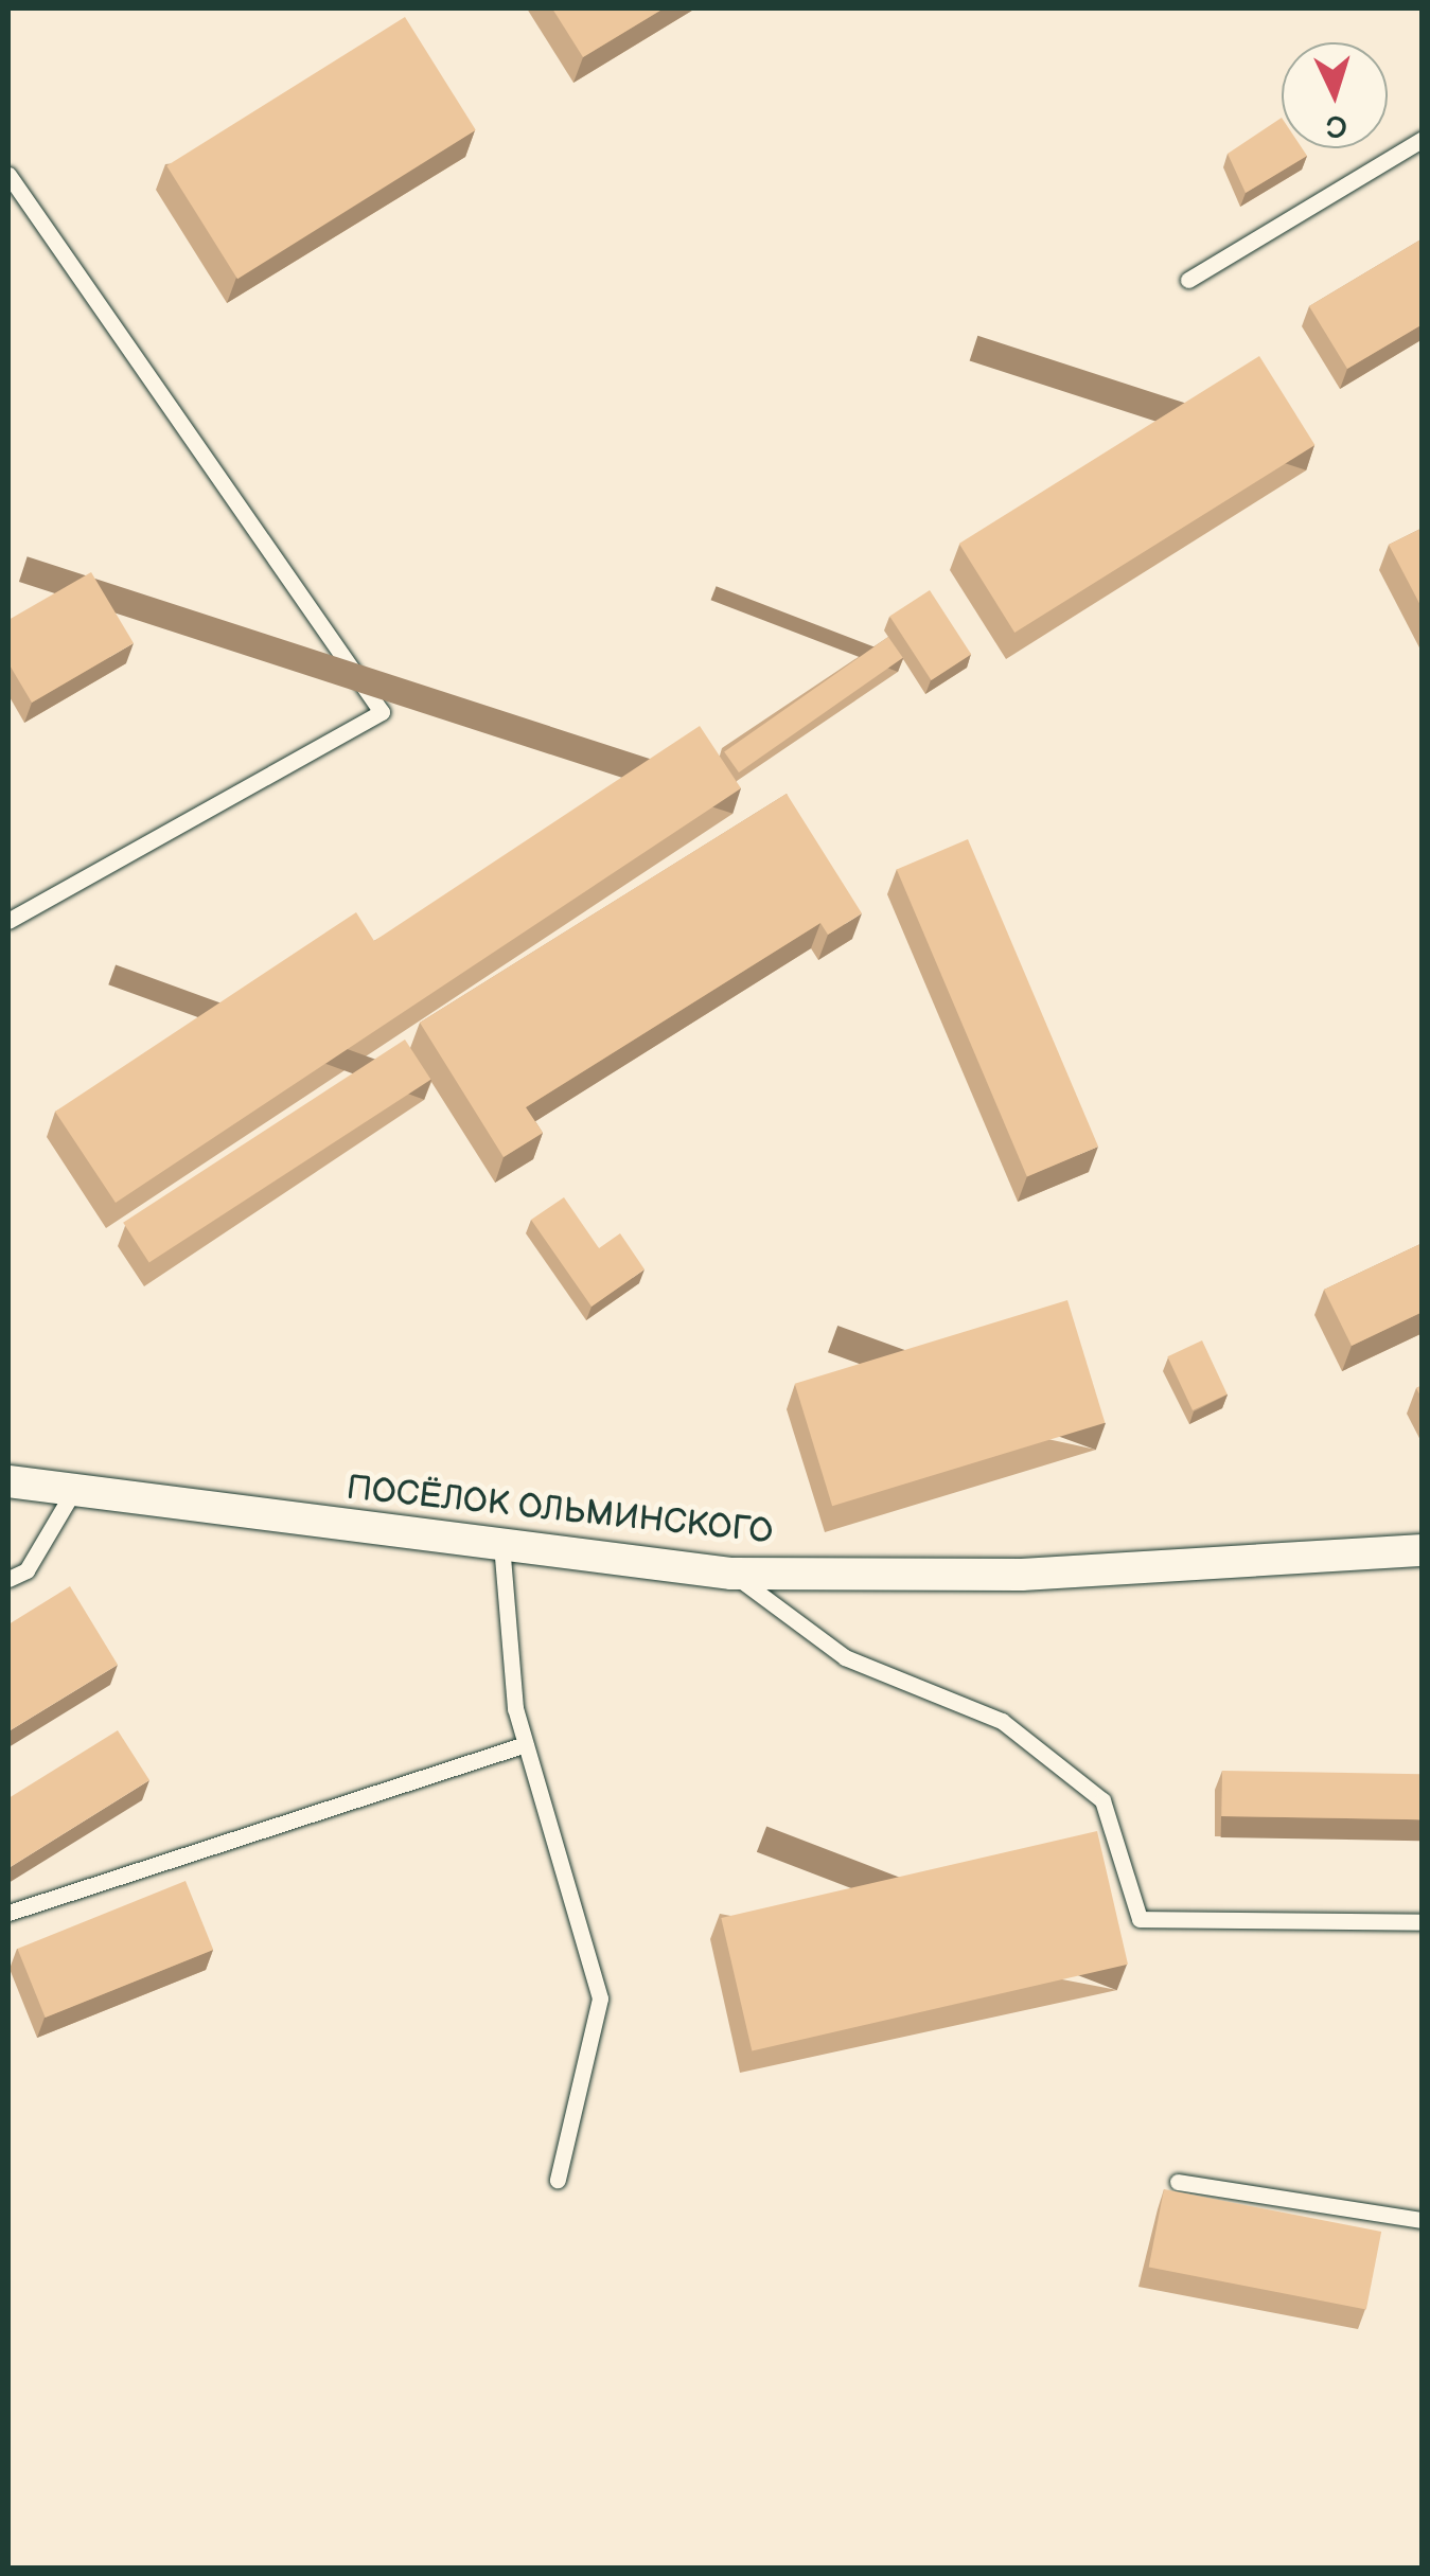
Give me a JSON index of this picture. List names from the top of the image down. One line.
{"streets":{"street":["ПОСЁЛОК ОЛЬМИНСКОГО"]},"north":"bottom"}
